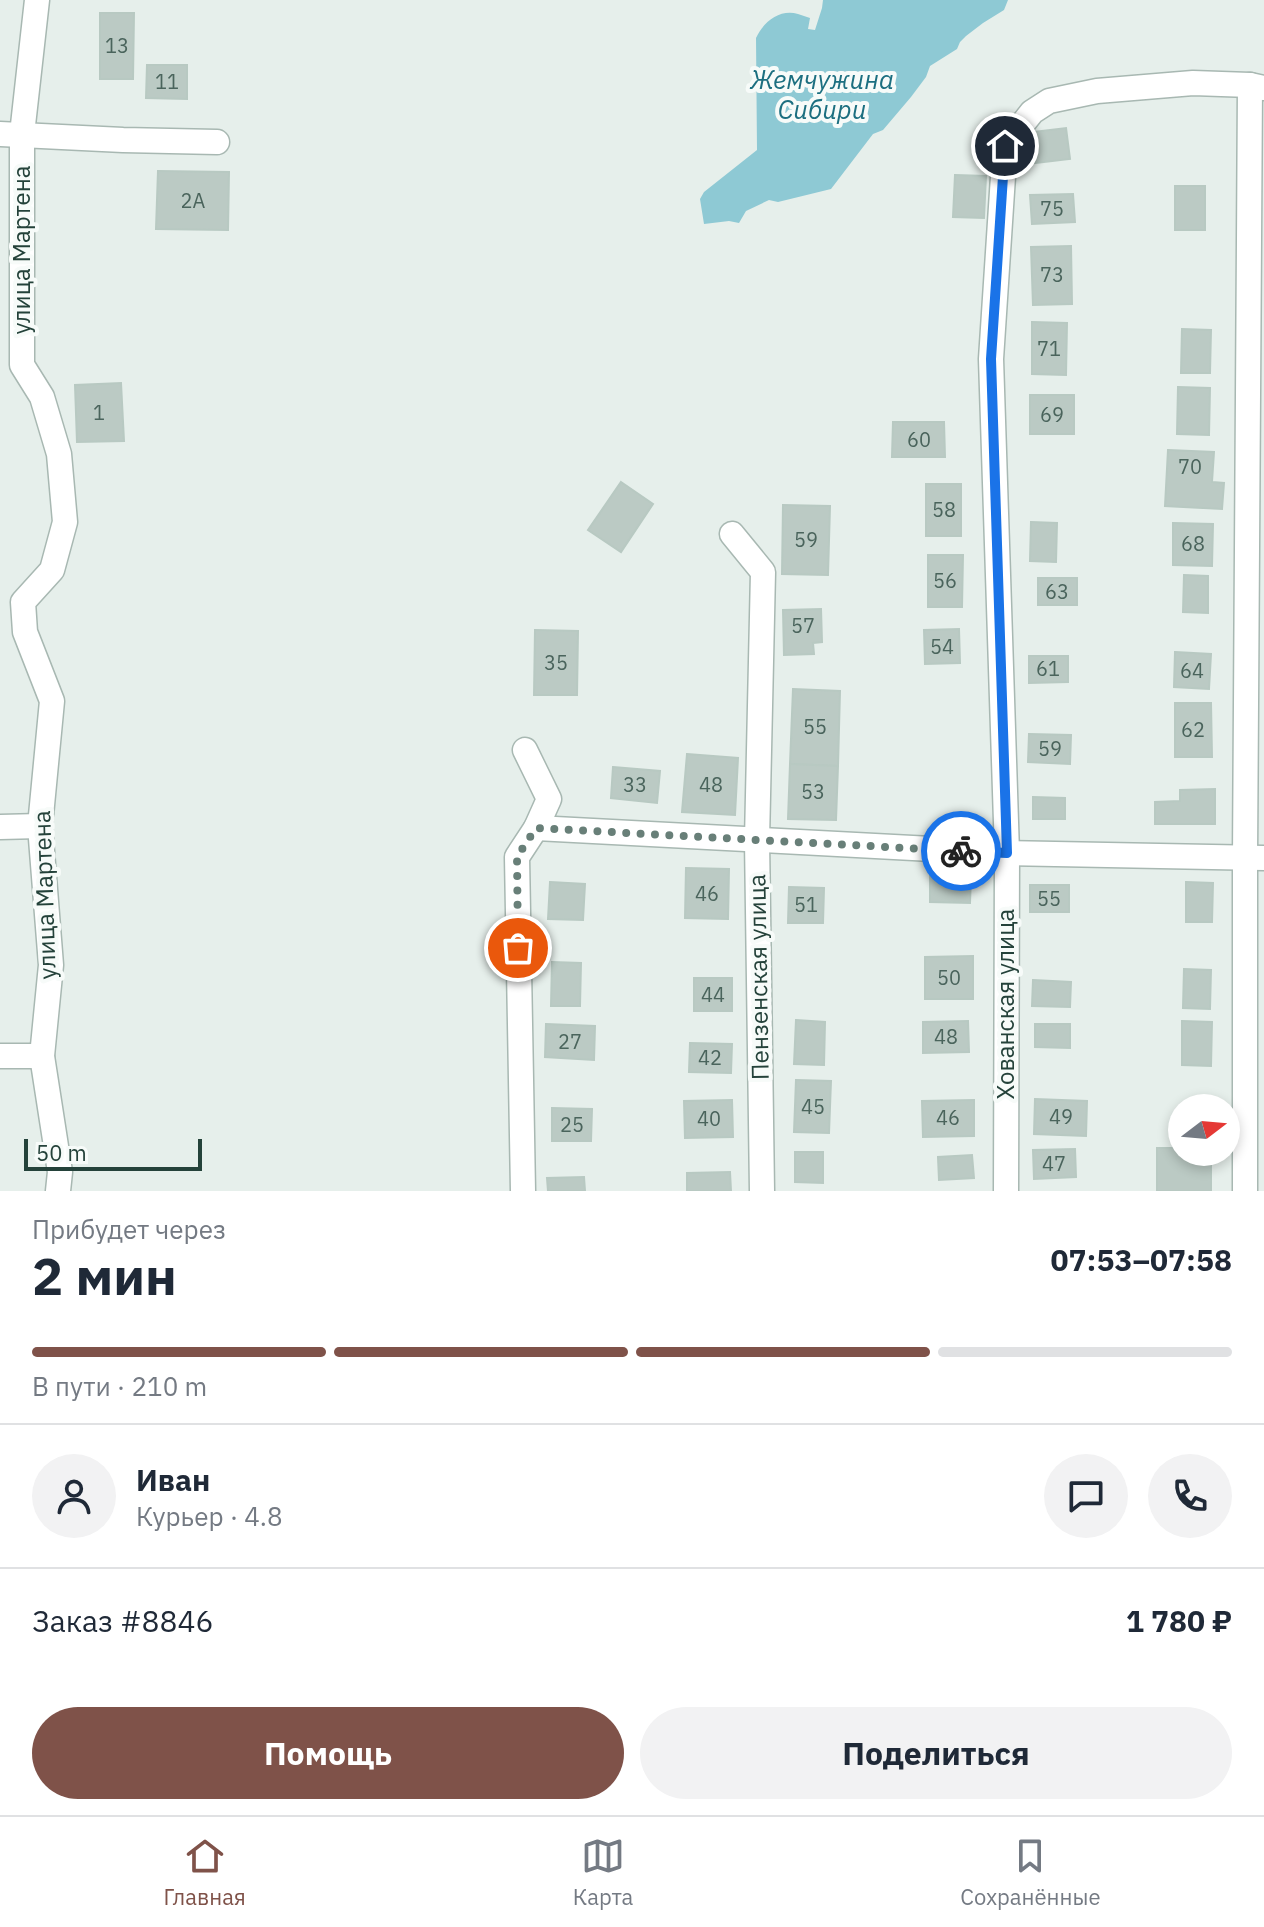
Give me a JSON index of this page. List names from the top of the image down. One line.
{"streets":{"street":["улица Мартена","Пензенская улица","Хованская улица"]},"water":["Жемчужина Сибири"],"house_numbers":["13","11","2А","75","73","71","1","69","60","70","58","59","68","56","63","57","54","35","61","64","55","62","59","33","48","53","46","55","51","50","44","48","27","42","45","49","46","40","25","47"],"scale_bar":"50 m","north":"right","page":{"scale":"50 m","heading":["2 мин","Прибудет через","07:53–07:58"],"panel":["Иван","Курьер · 4.8","Заказ #8846","1 780 ₽"],"bar":"В пути · 210 m","buttons":["Помощь","Поделиться"],"tabs":["Главная","Карта","Сохранённые"]}}
